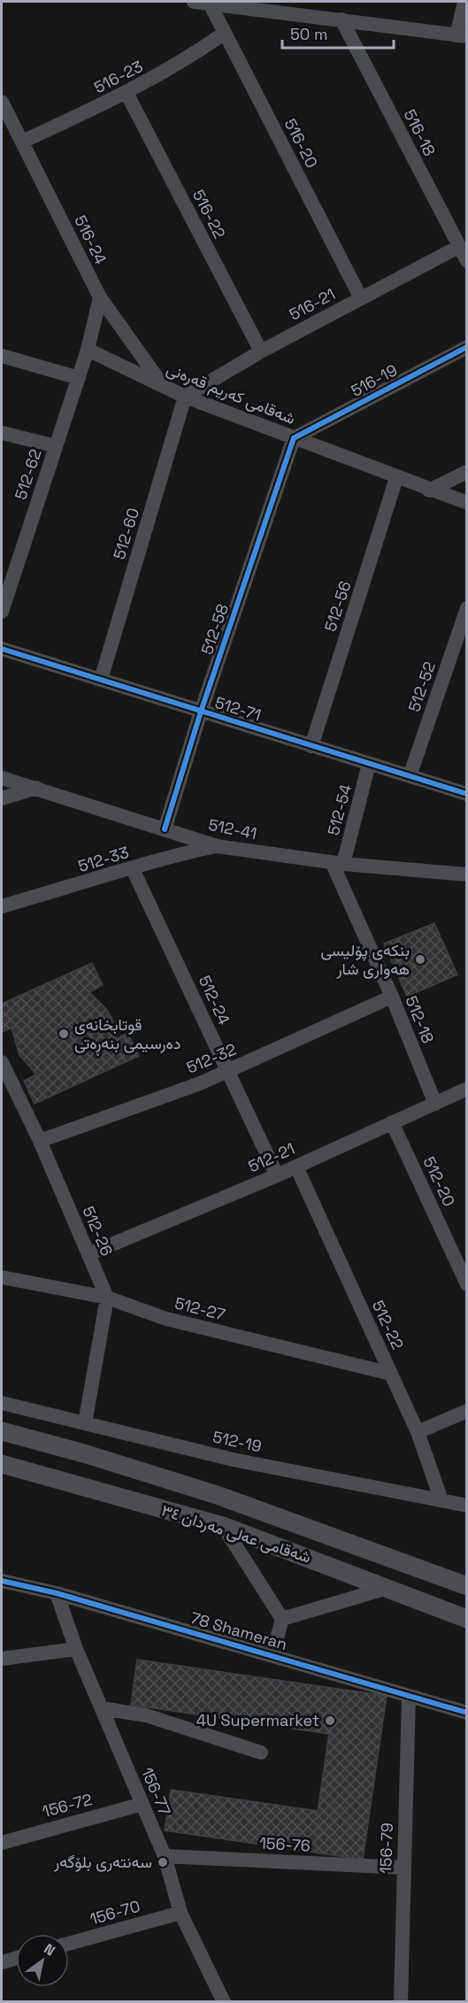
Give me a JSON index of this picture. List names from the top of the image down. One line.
{"streets":{"main road":["شەقامی عەلی مەردان ٣٤"],"street":["516-23","516-18","516-20","516-22","516-24","516-21","516-19","شەقامی کەریم قەرەنی","512-62","512-60","512-56","512-58","512-52","512-71","512-54","512-41","512-33","512-24","512-18","512-32","512-21","512-20","512-26","512-27","512-22","512-19","78 Shameran","156-77","156-72","156-76","156-79","156-70"]},"crossings":[["516-23","516-20"],["516-23","516-22"],["516-23","516-24"],["516-18","516-21"],["516-20","516-21"],["516-22","516-21"],["516-24","شەقامی کەریم قەرەنی"],["516-21","شەقامی کەریم قەرەنی"],["516-21","512-60"],["516-19","شەقامی کەریم قەرەنی"],["516-19","512-58"],["شەقامی کەریم قەرەنی","512-60"],["شەقامی کەریم قەرەنی","512-56"],["شەقامی کەریم قەرەنی","512-58"],["512-60","512-71"],["512-56","512-71"],["512-58","512-71"],["512-58","512-41"],["512-52","512-71"],["512-71","512-54"],["512-54","512-41"],["512-54","512-18"],["512-41","512-33"],["512-41","512-18"],["512-33","512-24"],["512-24","512-32"],["512-24","512-21"],["512-18","512-32"],["512-18","512-21"],["512-32","512-26"],["512-21","512-20"],["512-21","512-26"],["512-21","512-22"],["512-26","512-27"],["512-27","512-22"],["512-22","512-19"],["78 Shameran","156-77"],["78 Shameran","156-79"],["156-77","156-72"],["156-77","156-76"],["156-77","156-70"],["156-76","156-79"]],"places":["بنکەی پۆلیسی هەواری شار","قوتابخانەی دەرسیمی بنەڕەتی","4U Supermarket","سەنتەری بلۆگەر"],"scale_bar":"50 m","north":"top right"}
